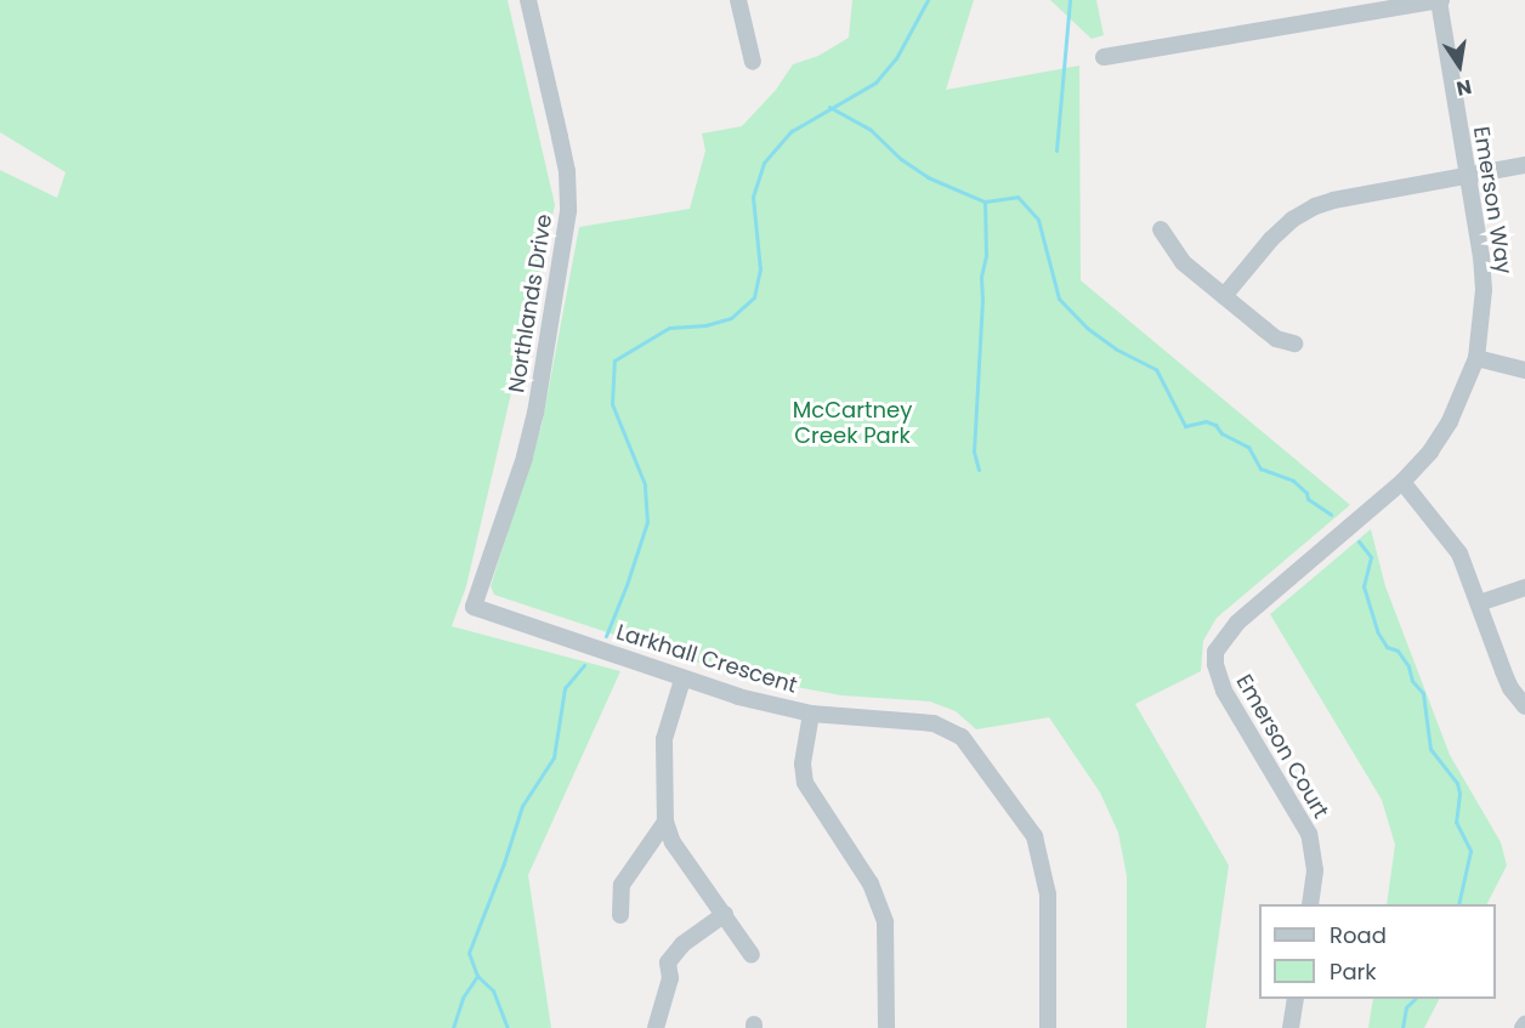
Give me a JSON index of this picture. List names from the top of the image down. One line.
{"streets":{"street":["Emerson Way","Northlands Drive","Larkhall Crescent","Emerson Court"]},"crossings":[["Emerson Way","Emerson Court"],["Northlands Drive","Larkhall Crescent"]],"parks":["McCartney Creek Park"],"legend":["Road","Park"],"north":"bottom"}
